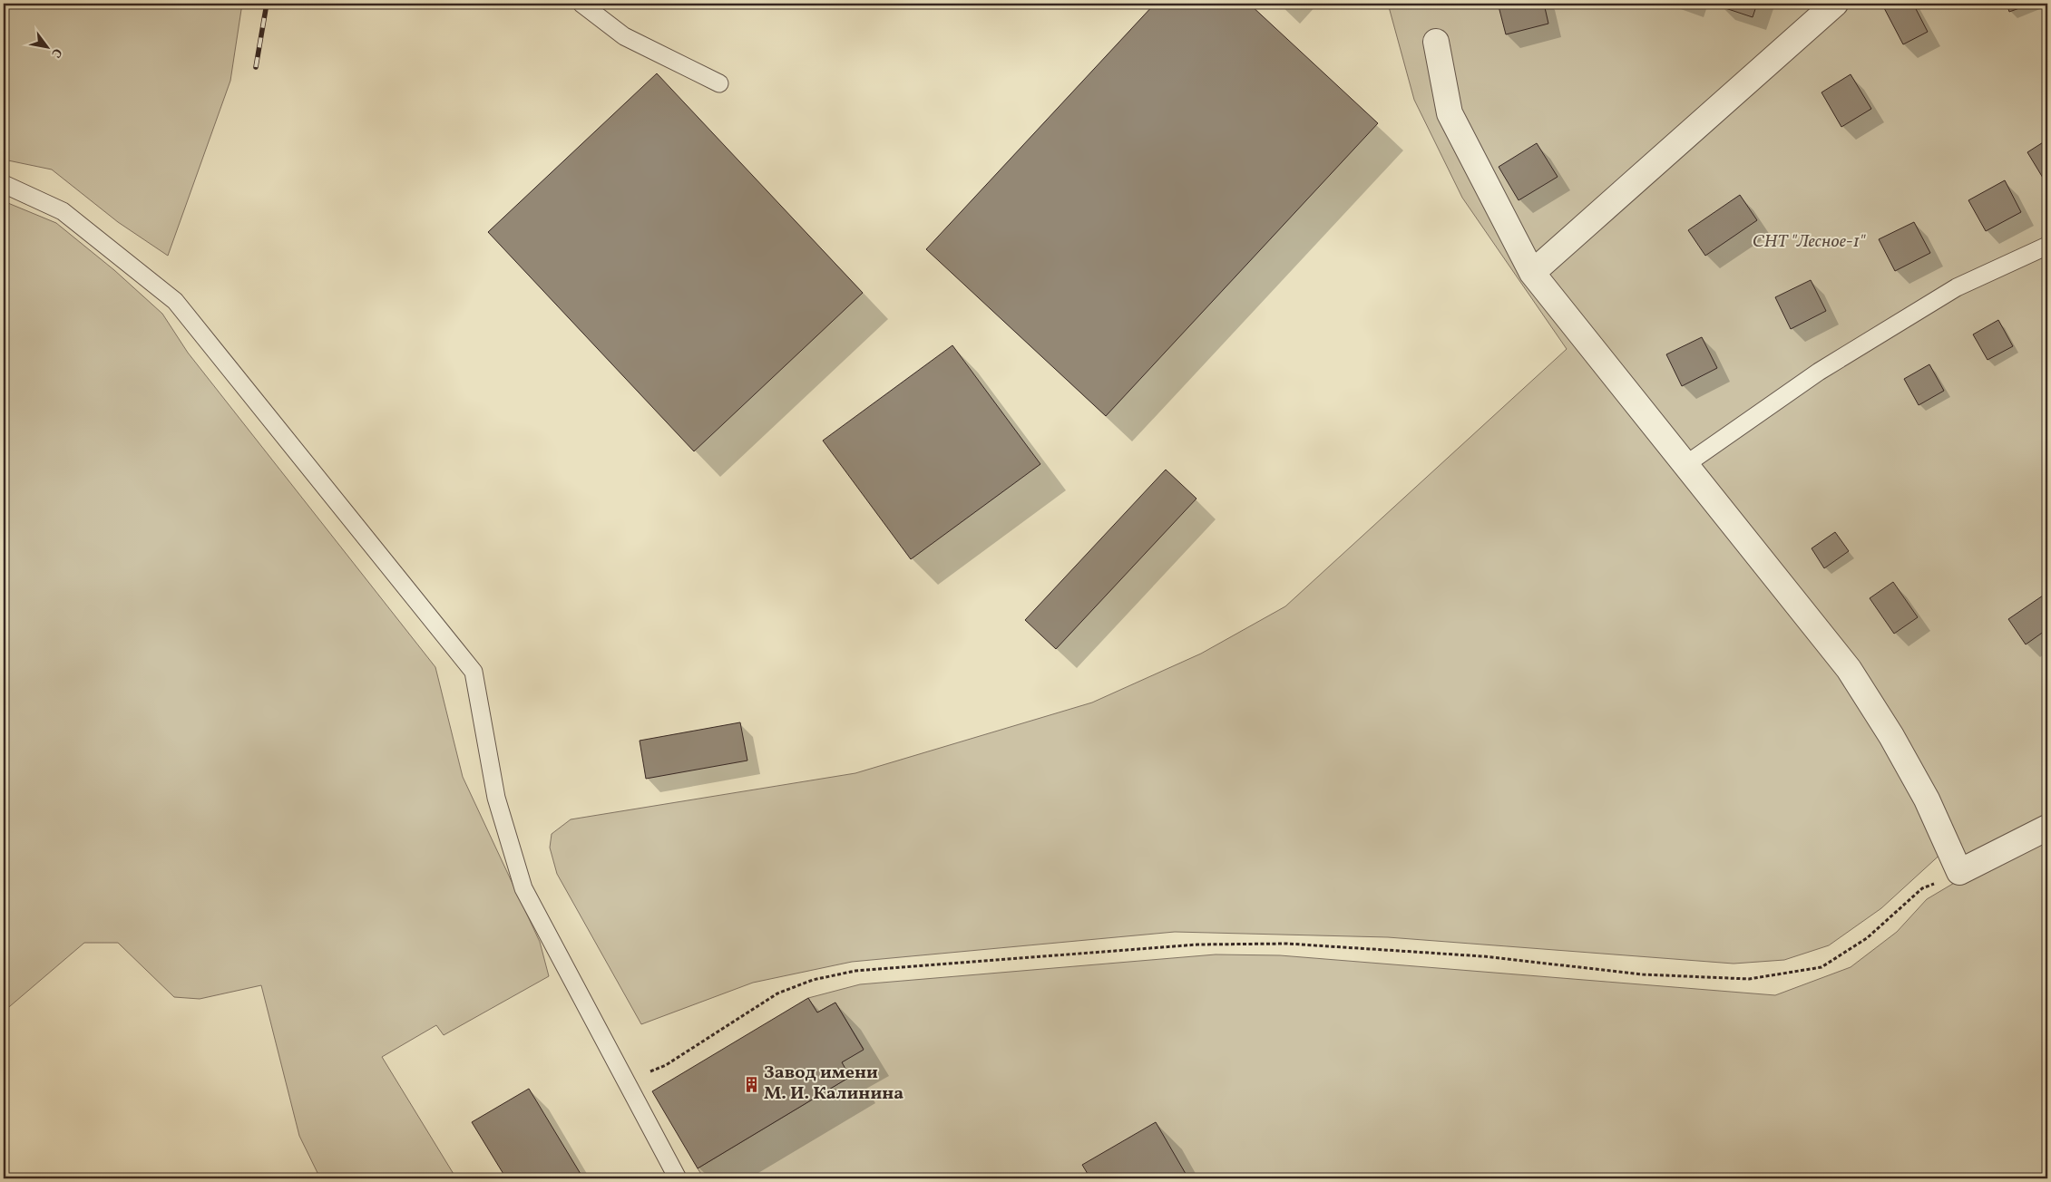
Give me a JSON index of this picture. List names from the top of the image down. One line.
{"parks":["СНТ \"Лесное-1\""],"places":{"building":["Завод имени М. И. Калинина"]},"north":"bottom right"}
